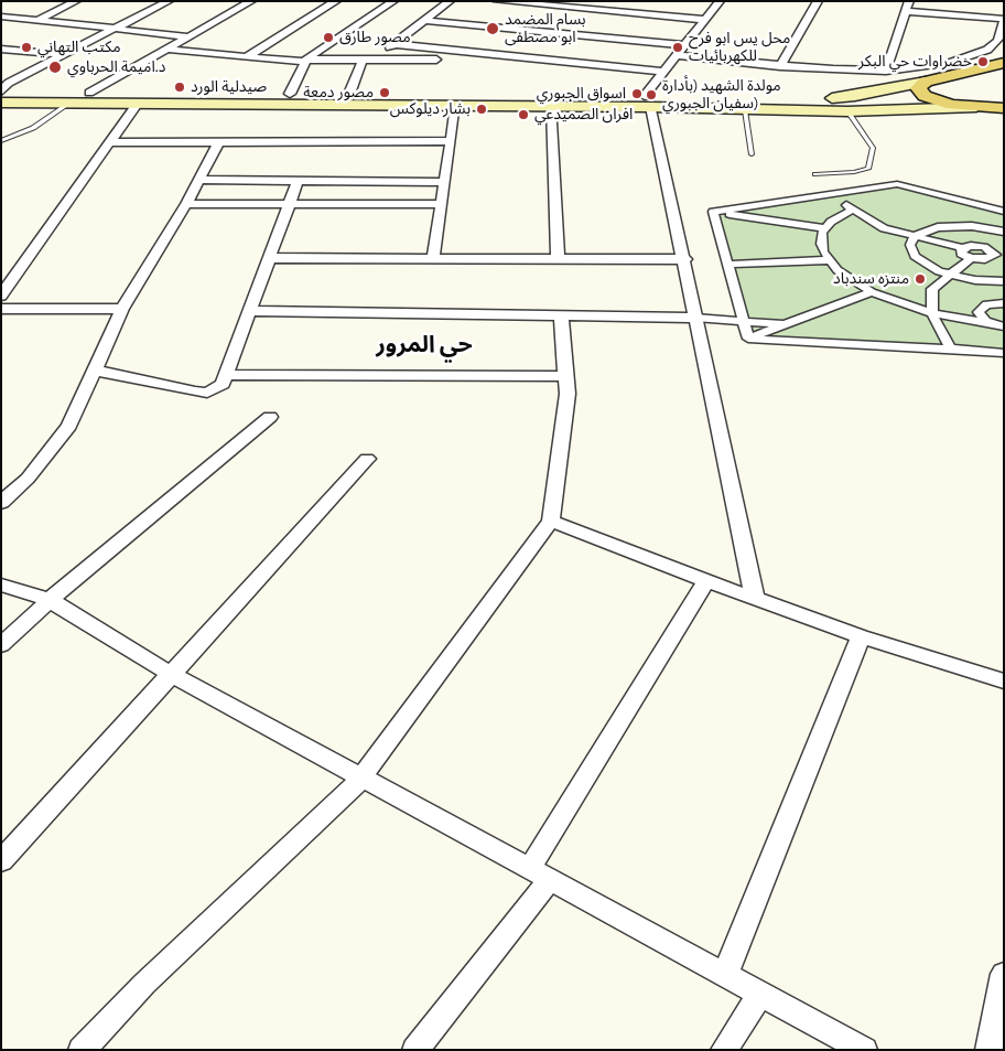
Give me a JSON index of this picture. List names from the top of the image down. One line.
{"districts":["حي المرور"],"places":["بسام المضمد ابو مصطفى","مصور طارق","مكتب التهاني","محل يس ابو فرح للكهربائيات","خضراوات حي البكر","د.اميمة الحرباوي","صيدلية الورد","مصور دمعة","اسواق الجبوري","مولدة الشهيد (بأدارة سفيان الجبوري)","بشار ديلوكس","افران الصميدعي","منتزه سندباد"]}
